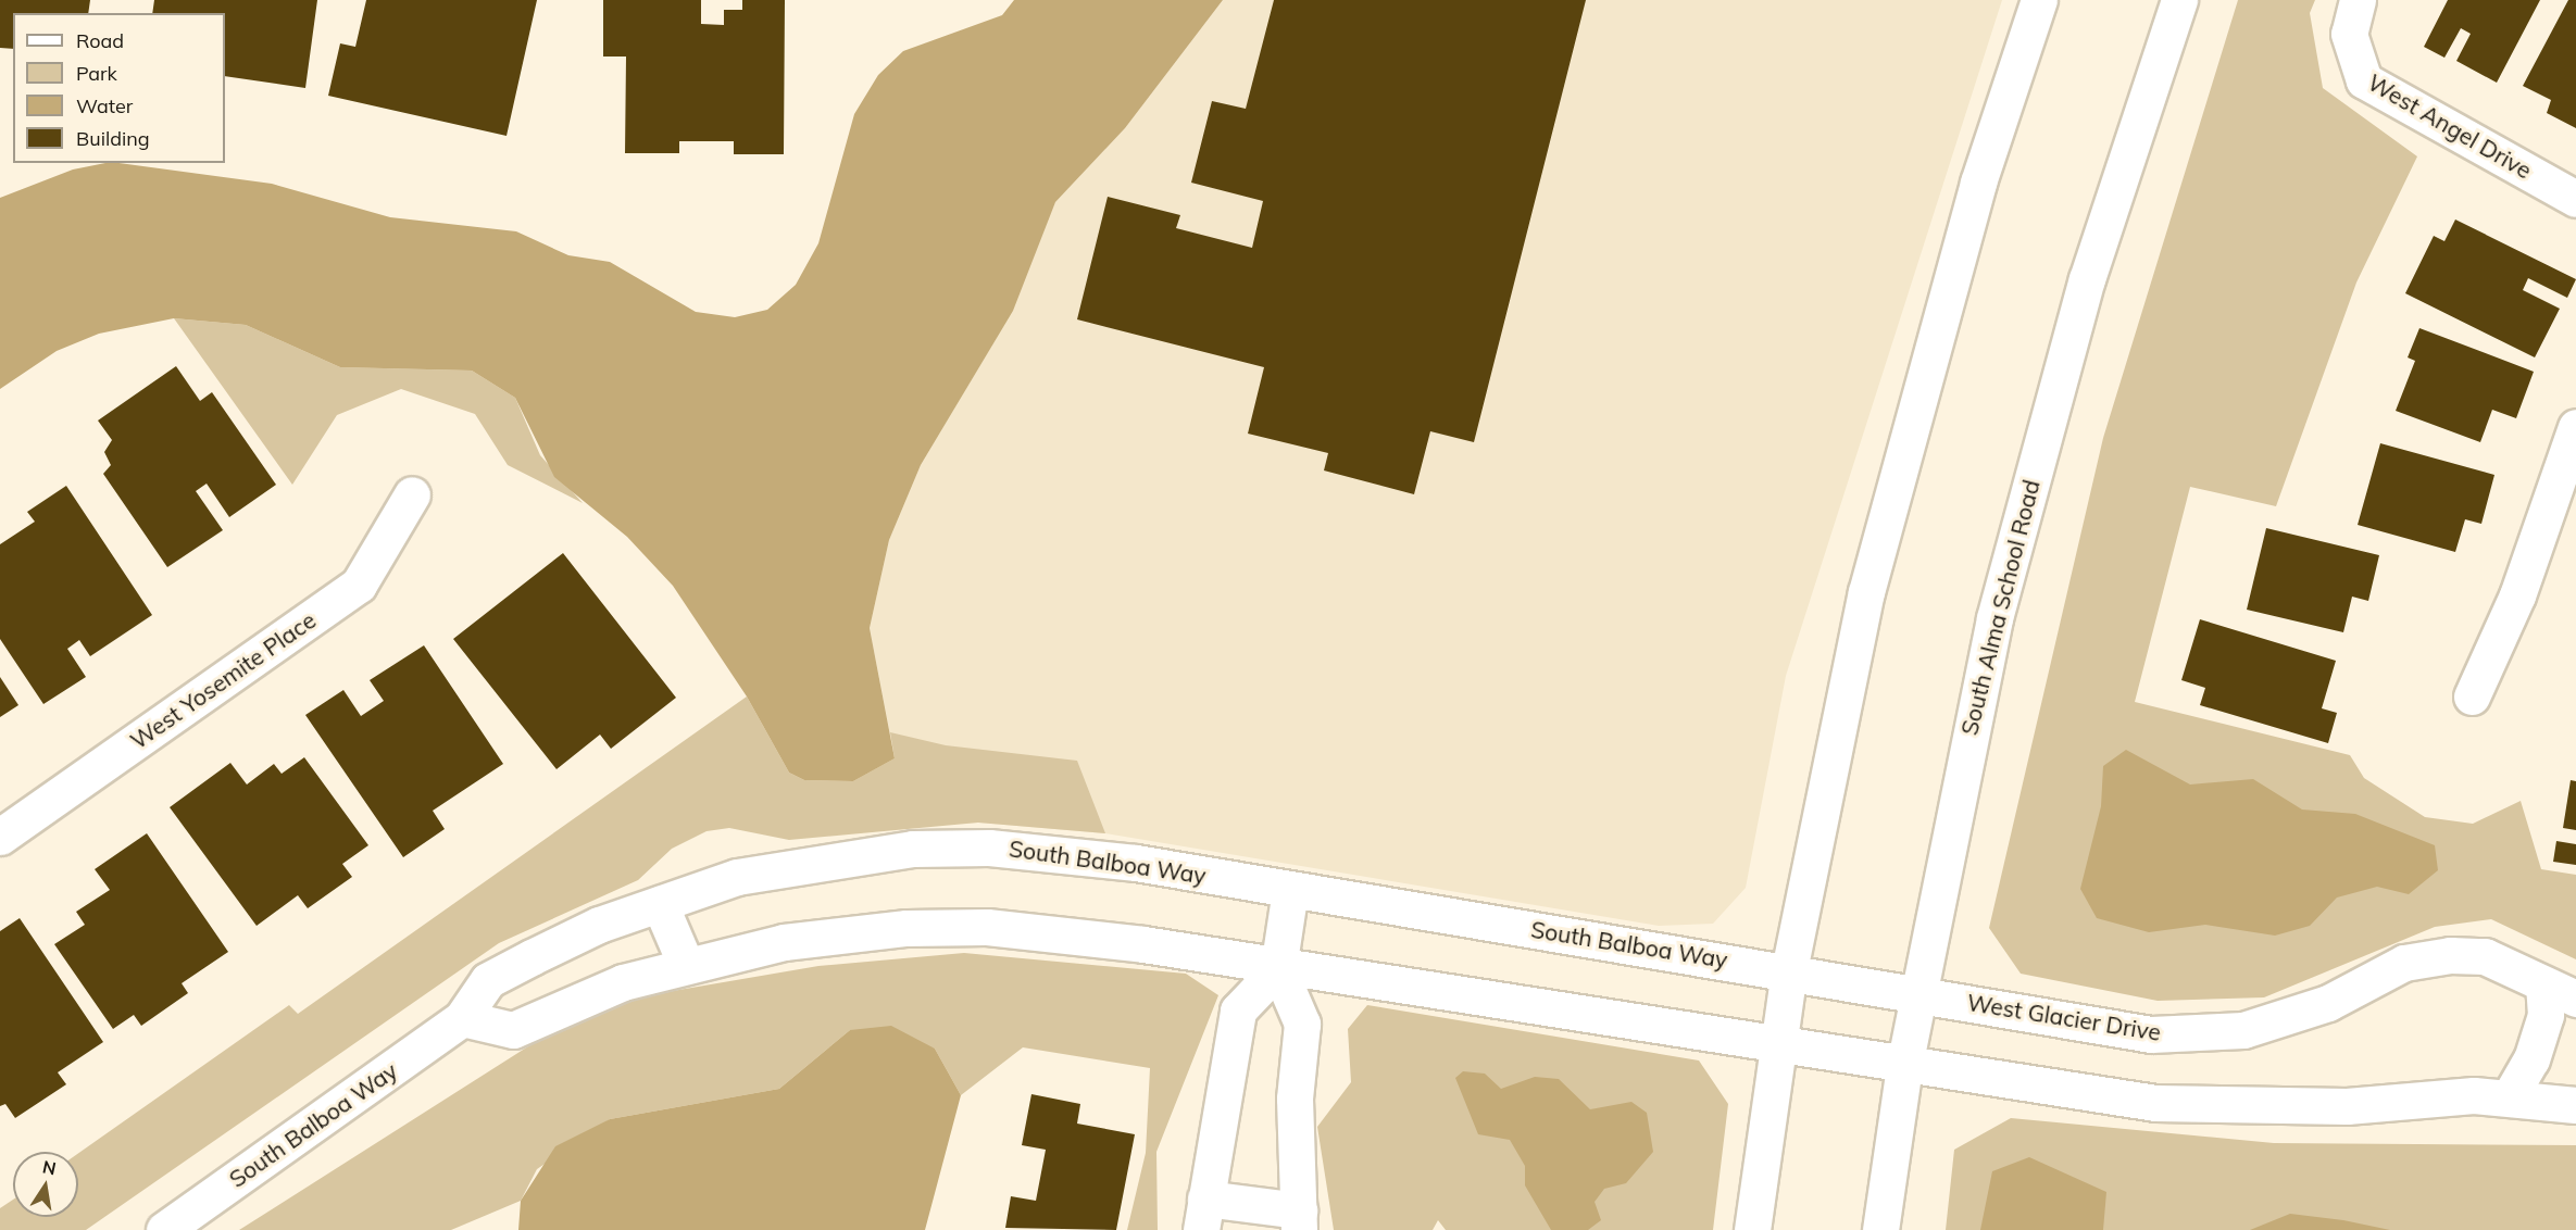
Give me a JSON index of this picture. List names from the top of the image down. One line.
{"streets":{"street":["West Angel Drive","South Alma School Road","West Yosemite Place","South Balboa Way","West Glacier Drive"]},"crossings":[["South Alma School Road","South Balboa Way"],["South Alma School Road","West Glacier Drive"],["South Balboa Way","West Glacier Drive"]],"legend":["Road","Park","Water","Building"],"north":"top"}
